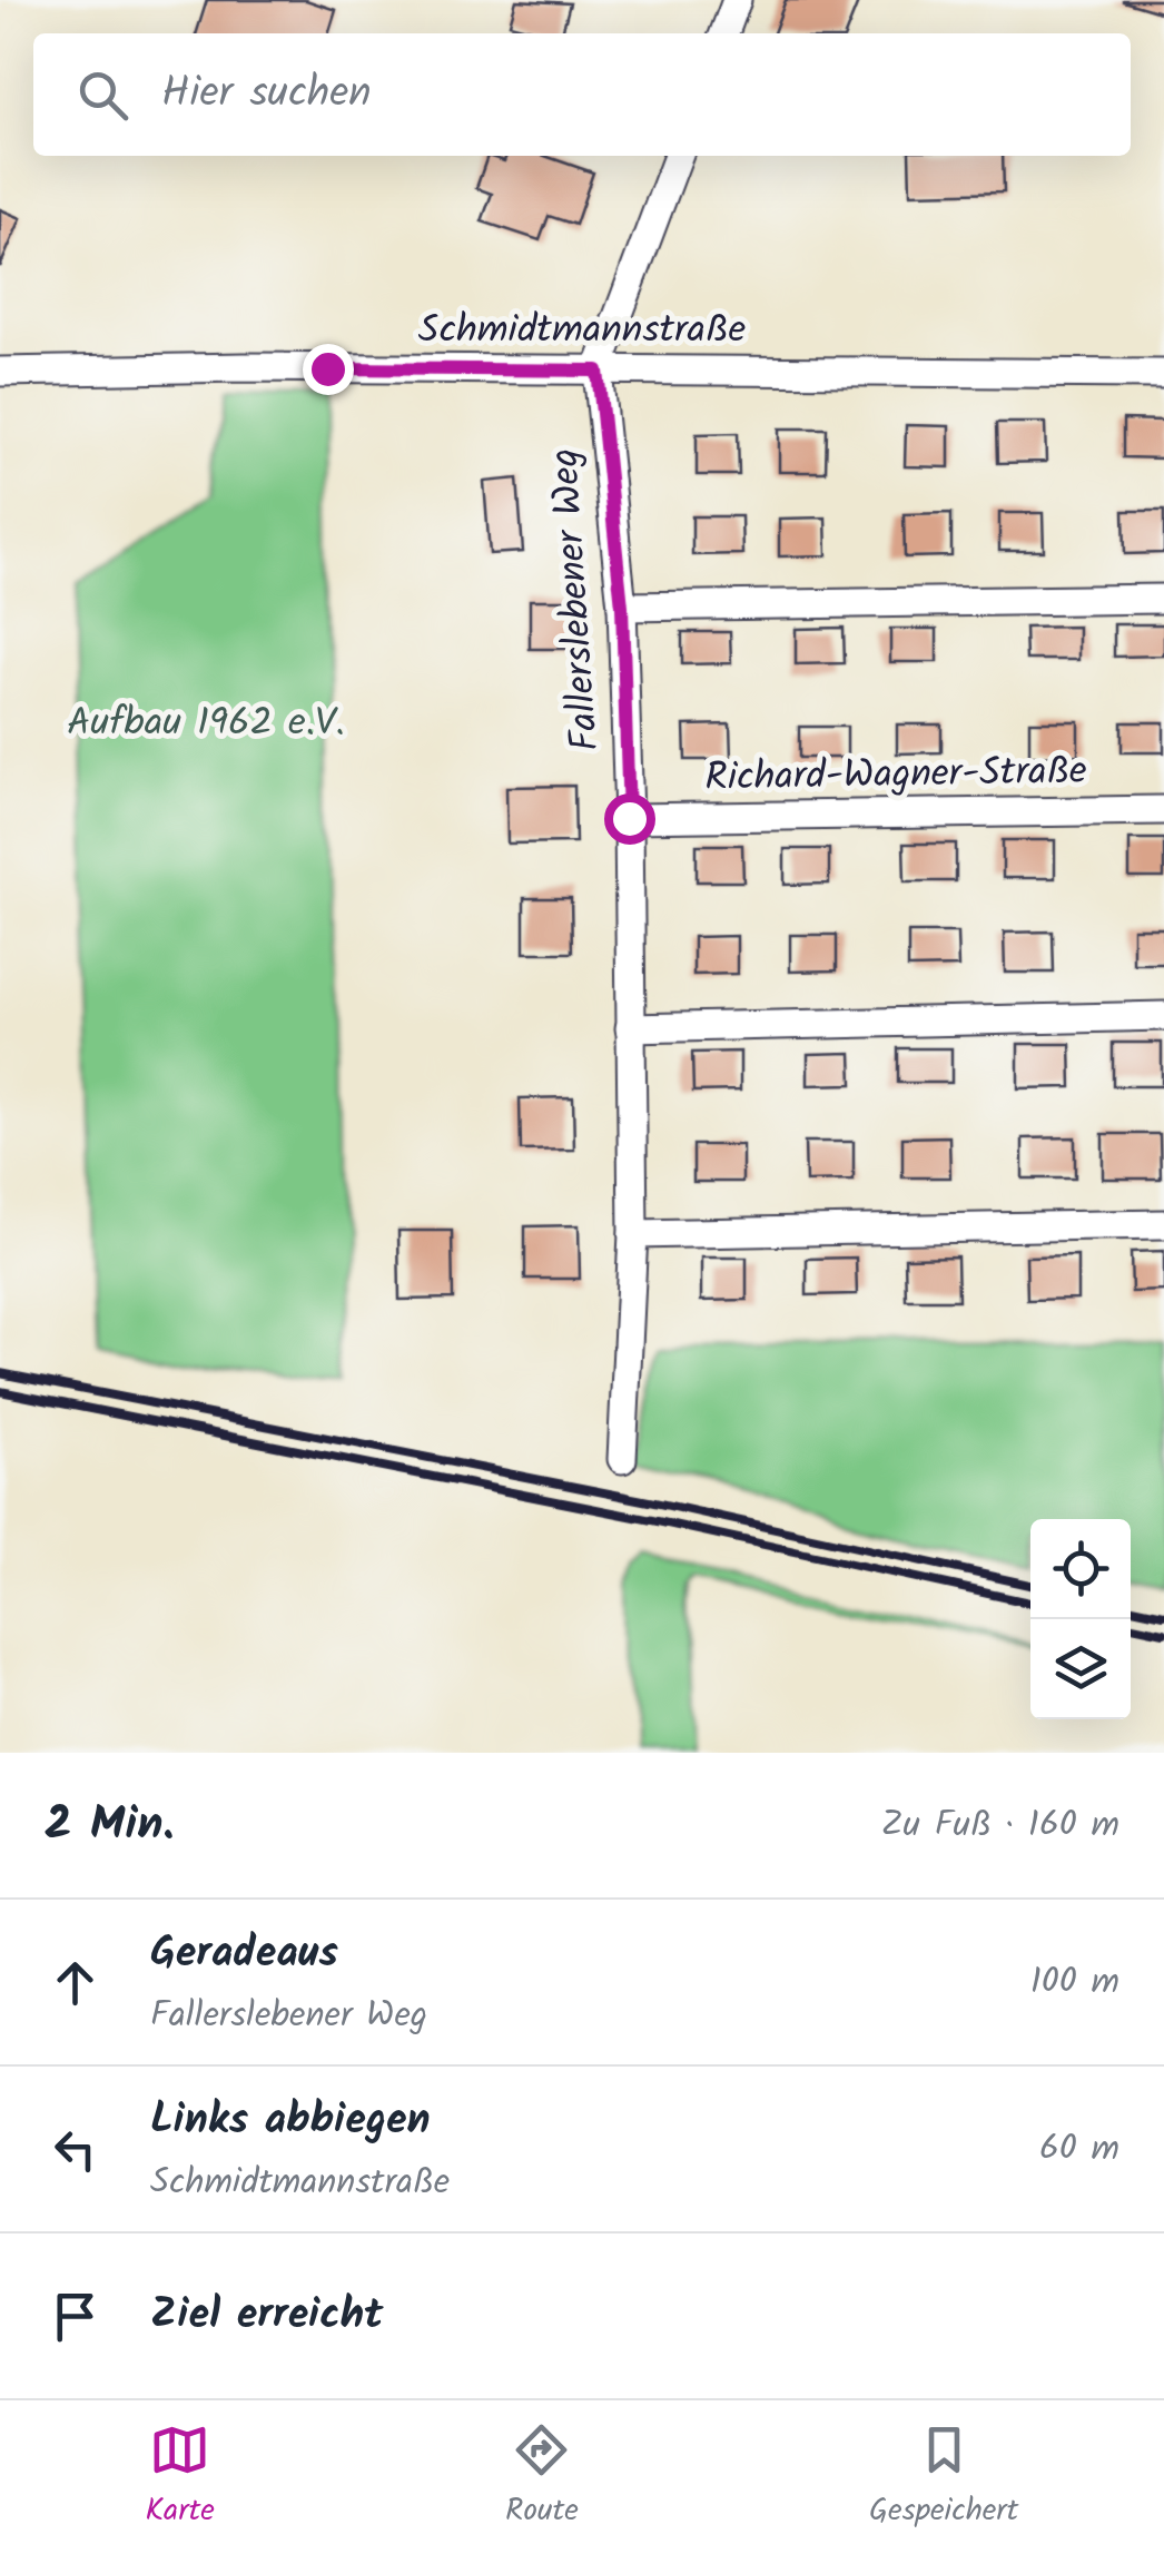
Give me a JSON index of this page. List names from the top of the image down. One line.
{"streets":{"street":["Schmidtmannstraße","Fallerslebener Weg","Richard-Wagner-Straße"]},"crossings":[["Schmidtmannstraße","Fallerslebener Weg"],["Fallerslebener Weg","Richard-Wagner-Straße"]],"parks":["Aufbau 1962 e.V."],"page":{"search":"Hier suchen","heading":["2 Min.","Zu Fuß · 160 m"],"list":[["Geradeaus","Fallerslebener Weg","100 m"],["Links abbiegen","Schmidtmannstraße","60 m"],"Ziel erreicht"],"nav":["Karte","Route","Gespeichert"]}}
